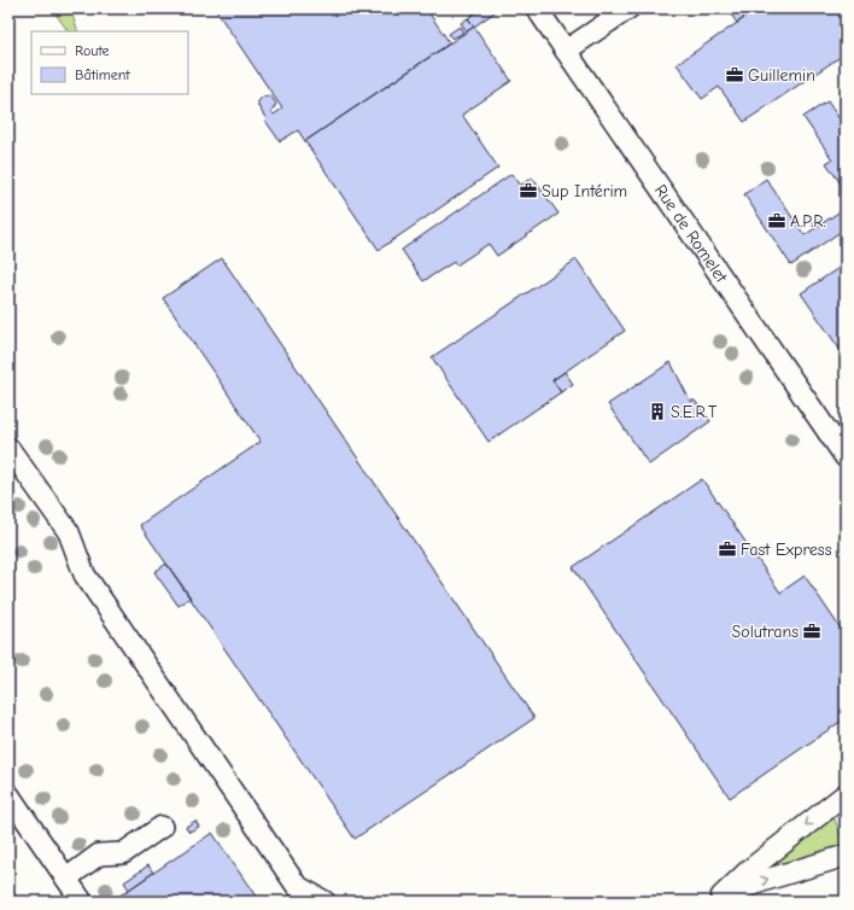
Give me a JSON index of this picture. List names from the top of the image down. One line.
{"streets":{"street":["Rue de Romelet"]},"places":{"office":["Guillemin","Sup Intérim","A.P.R.","Fast Express","Solutrans"],"building":["S.E.R.T"]},"legend":["Route","Bâtiment"]}
